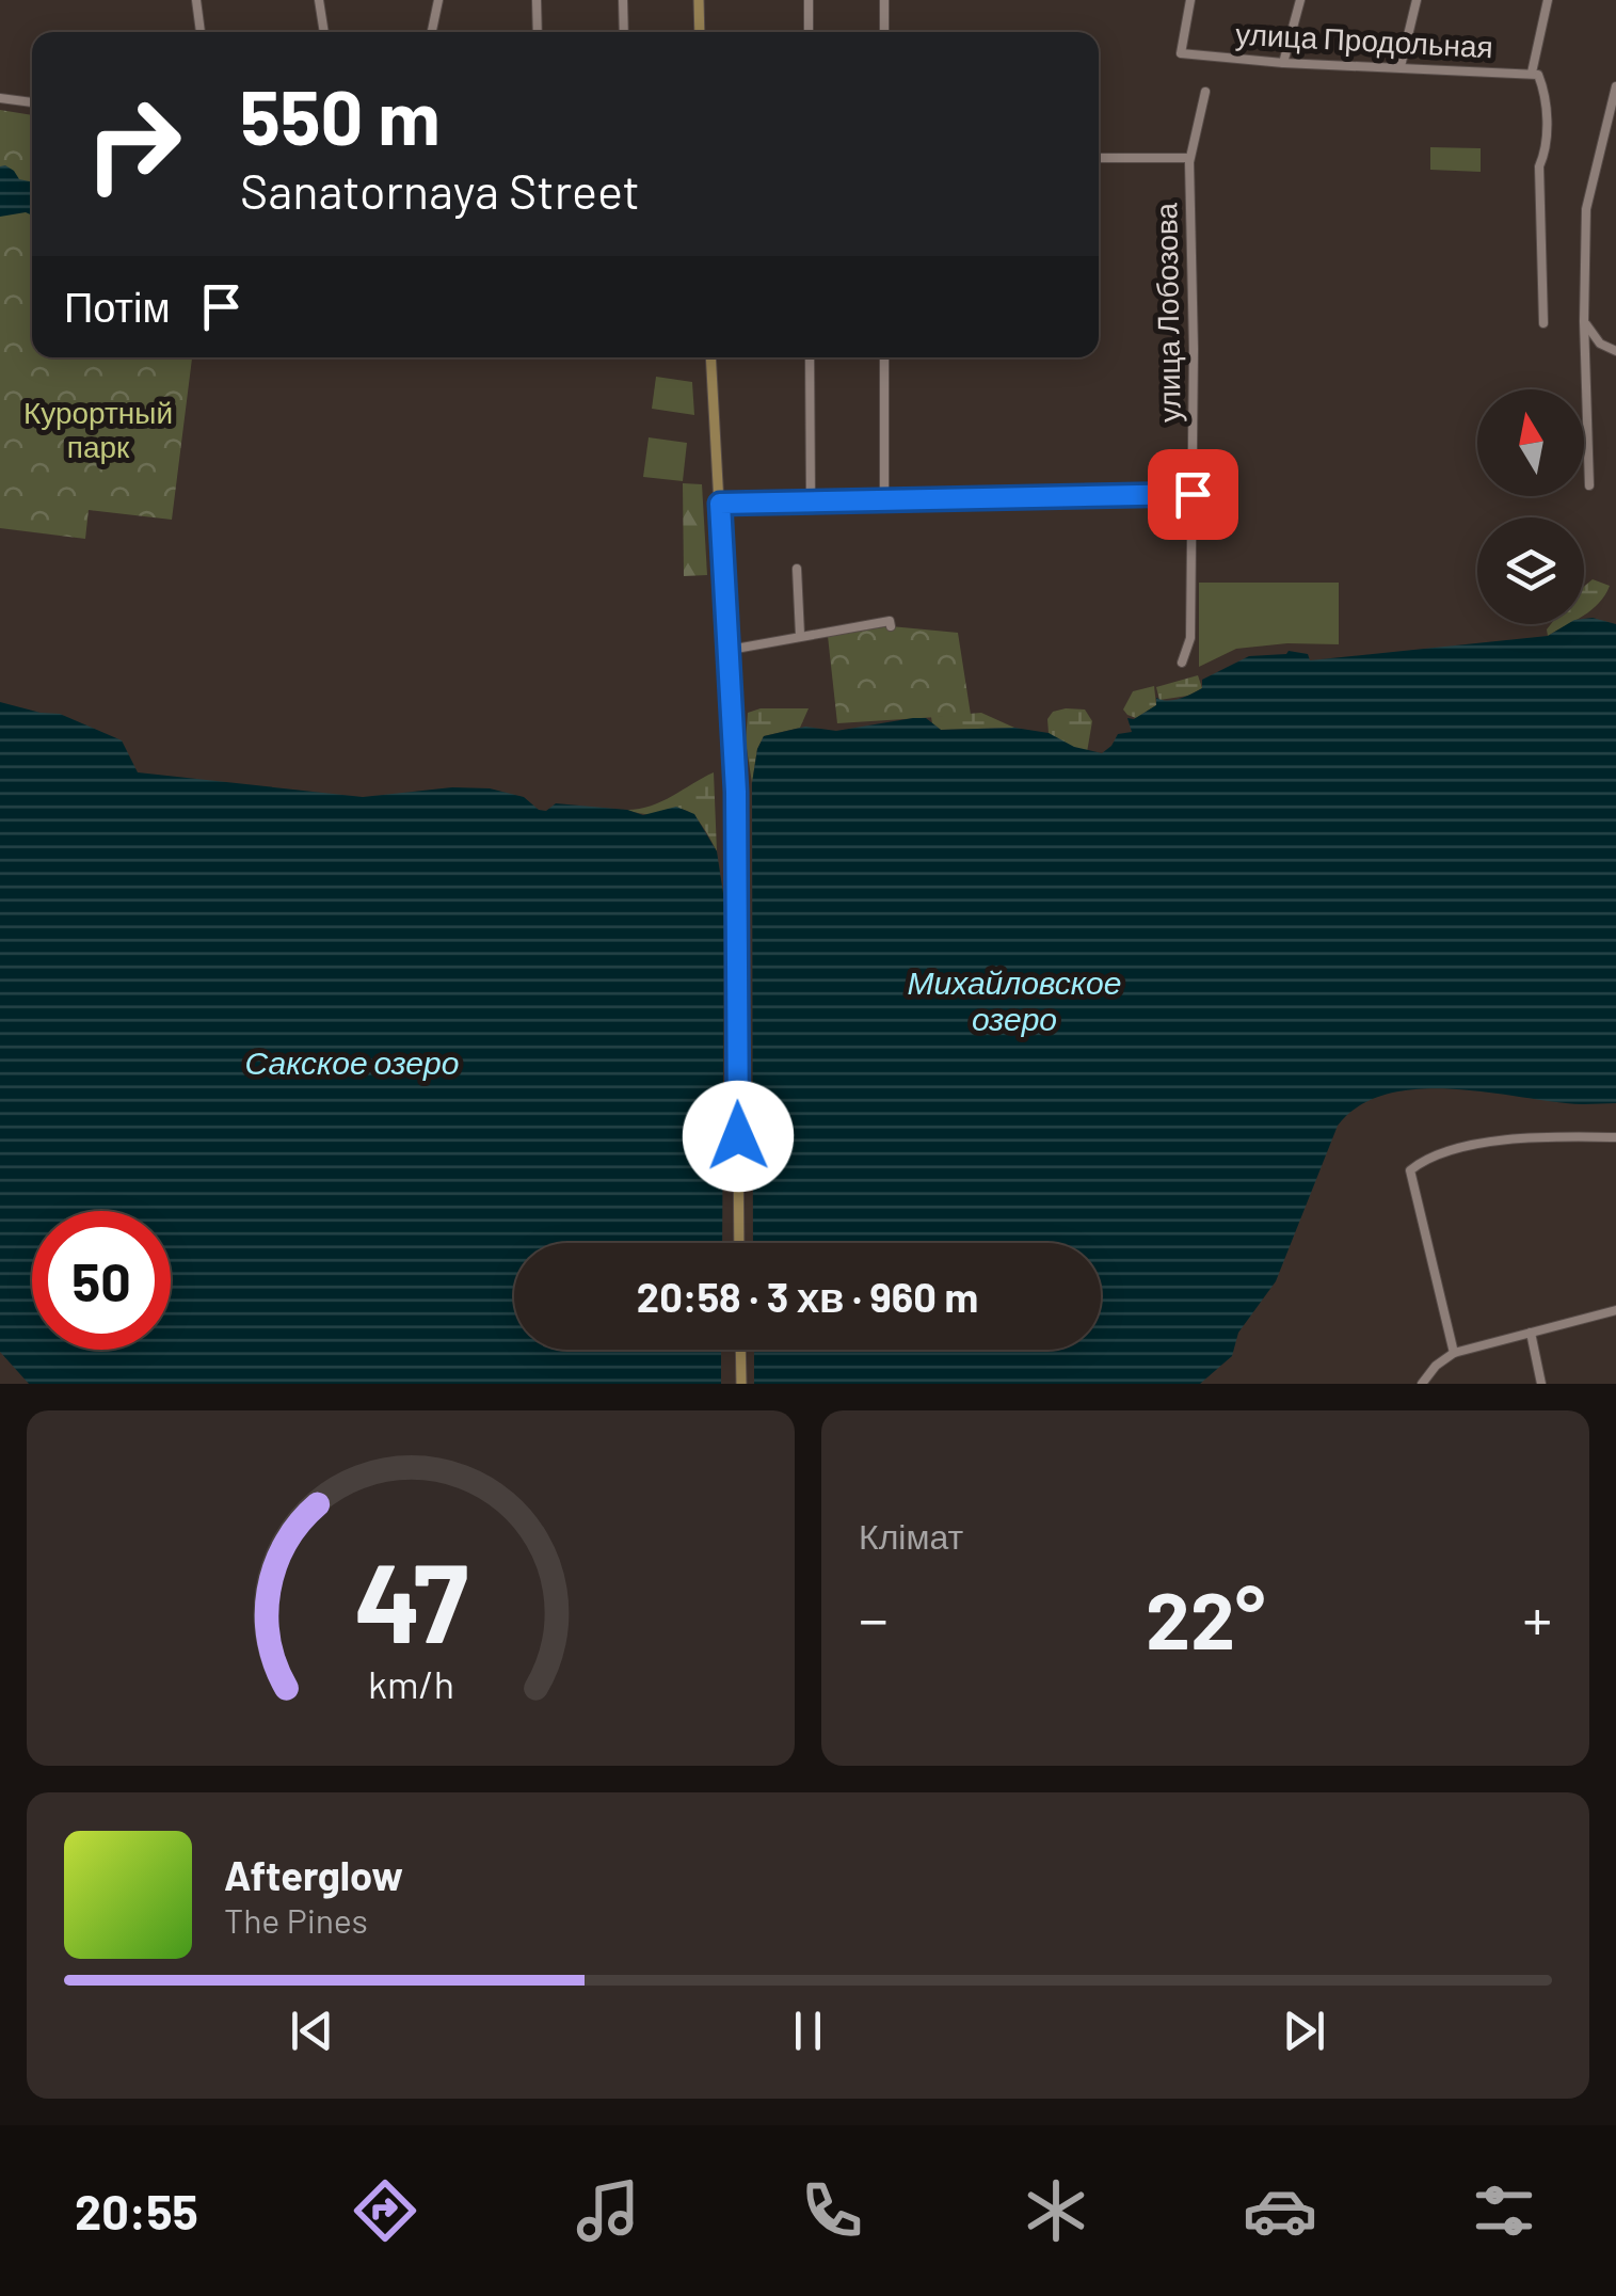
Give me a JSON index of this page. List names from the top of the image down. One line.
{"streets":{"street":["улица Продольная","улица Лобозова"]},"water":["Михайловское озеро","Сакское озеро"],"parks":["Курортный парк"],"north":"top","page":{"turn":["550 m","Sanatornaya Street"],"then":"Потім","limit":"50","trip":"20:58 · 3 хв · 960 m","tile":"Клімат","heat":["−","22°","+"],"song":["Afterglow","The Pines"],"tabs":"20:55","gauge":["47","km/h"]}}
